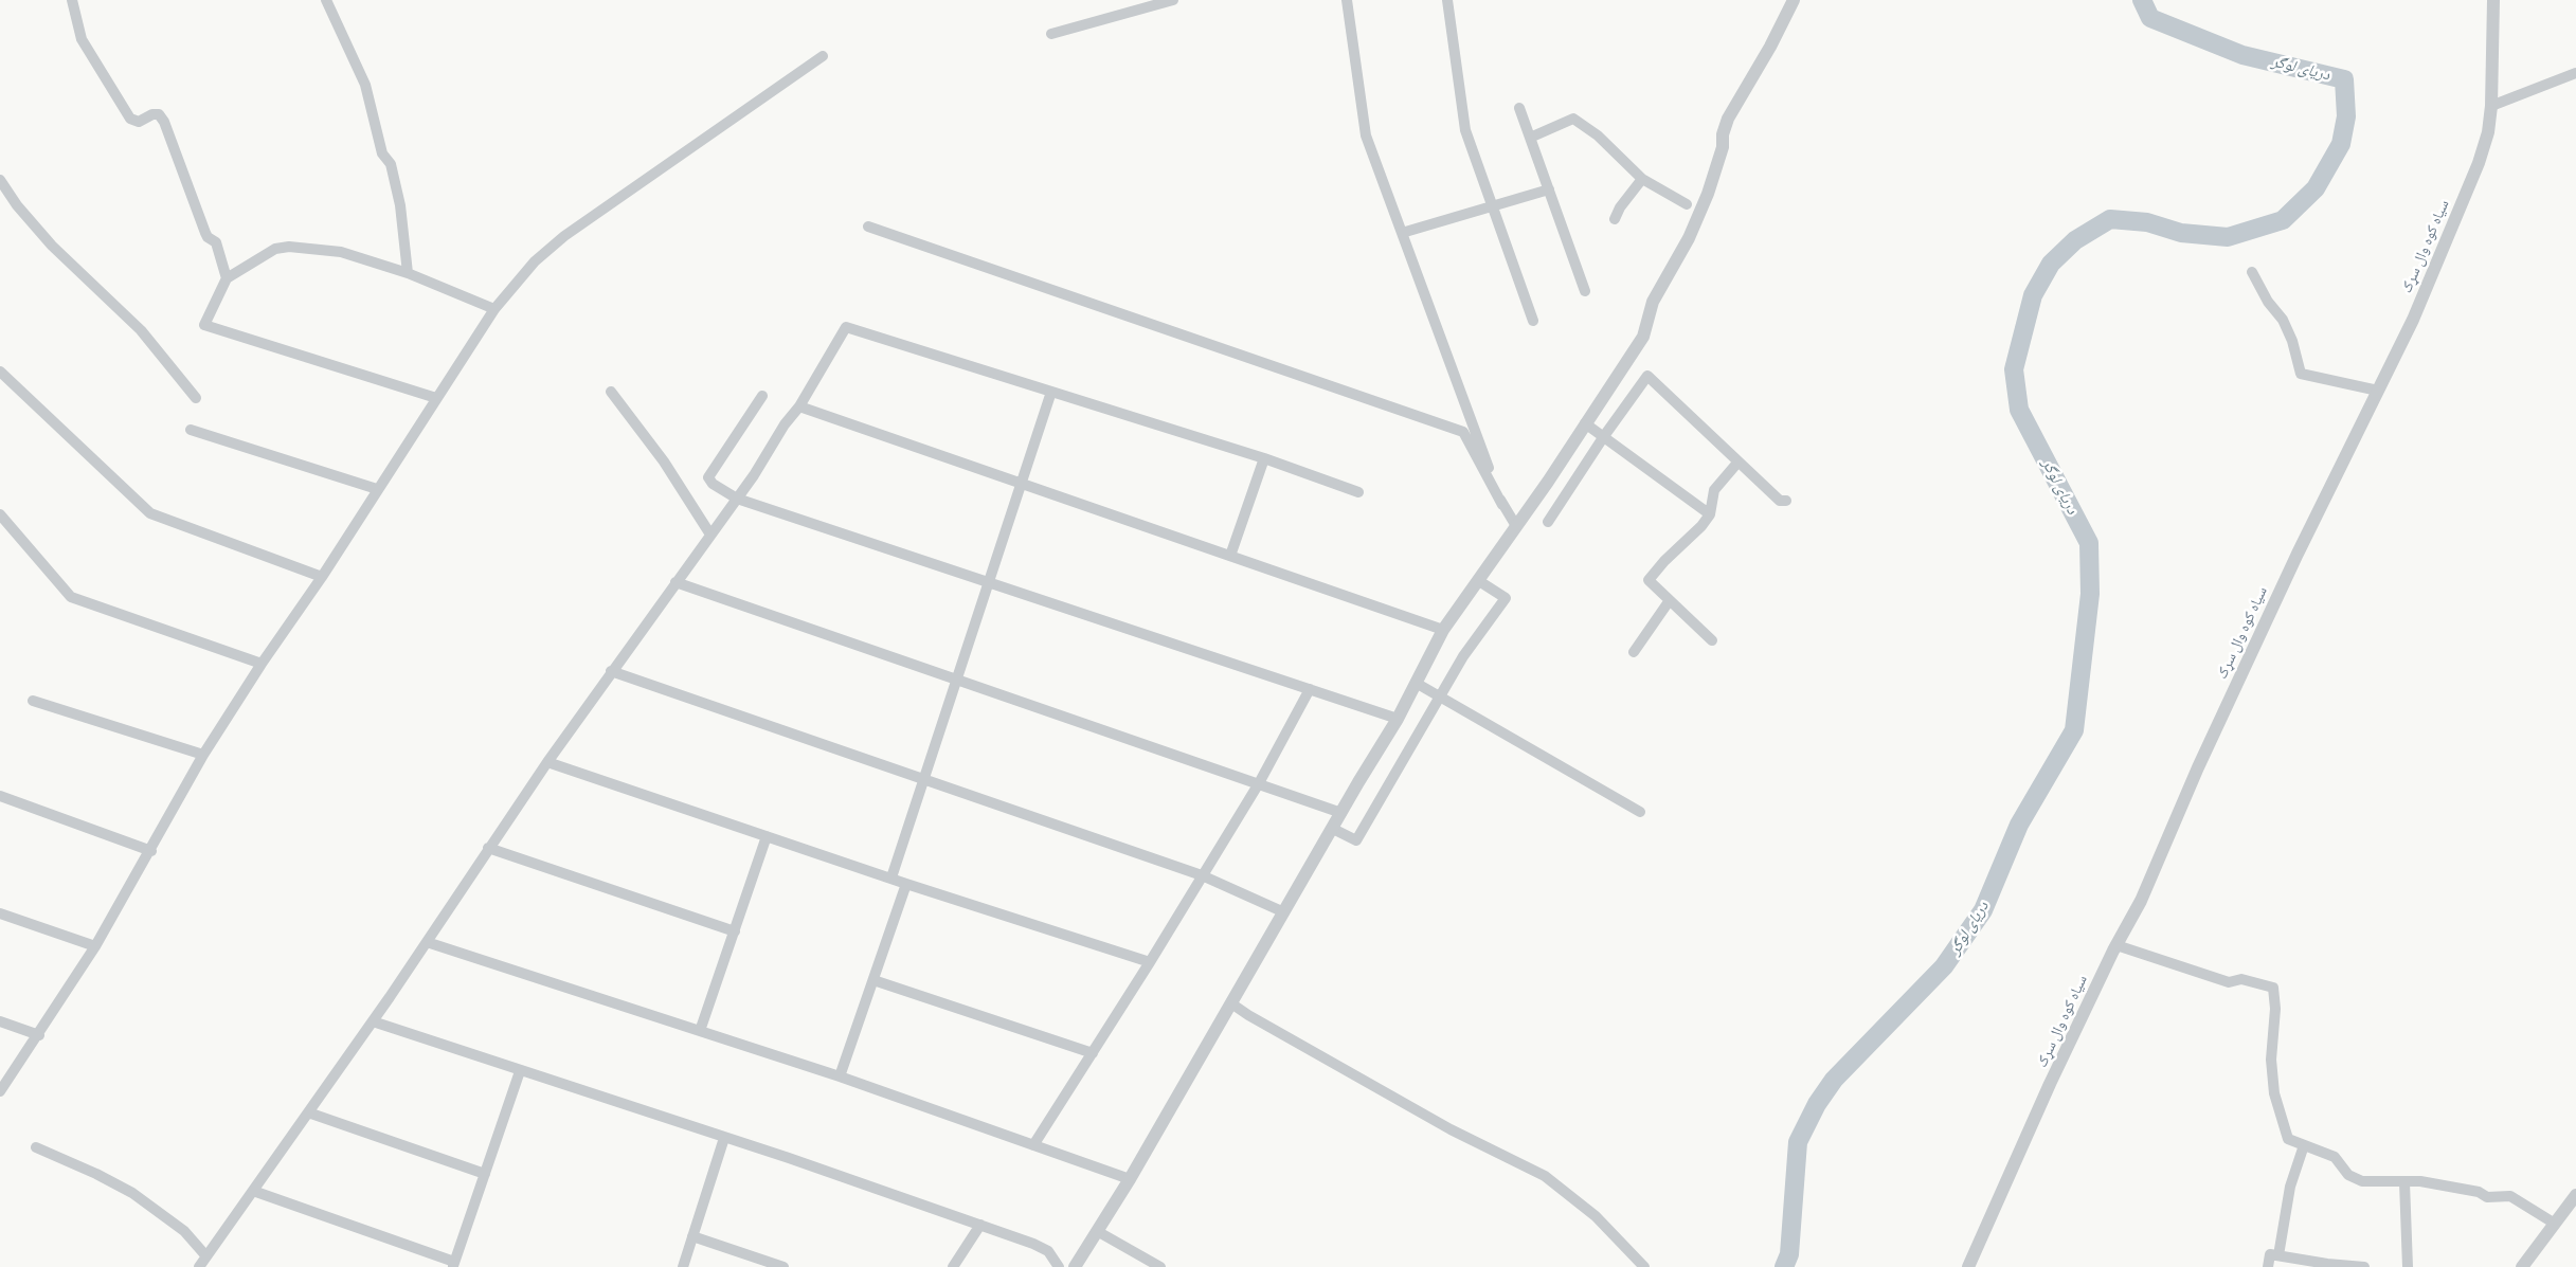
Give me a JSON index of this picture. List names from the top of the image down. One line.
{"streets":{"street":["سیاه کوه وال سړک"]},"water":["دریای لوگر"]}
